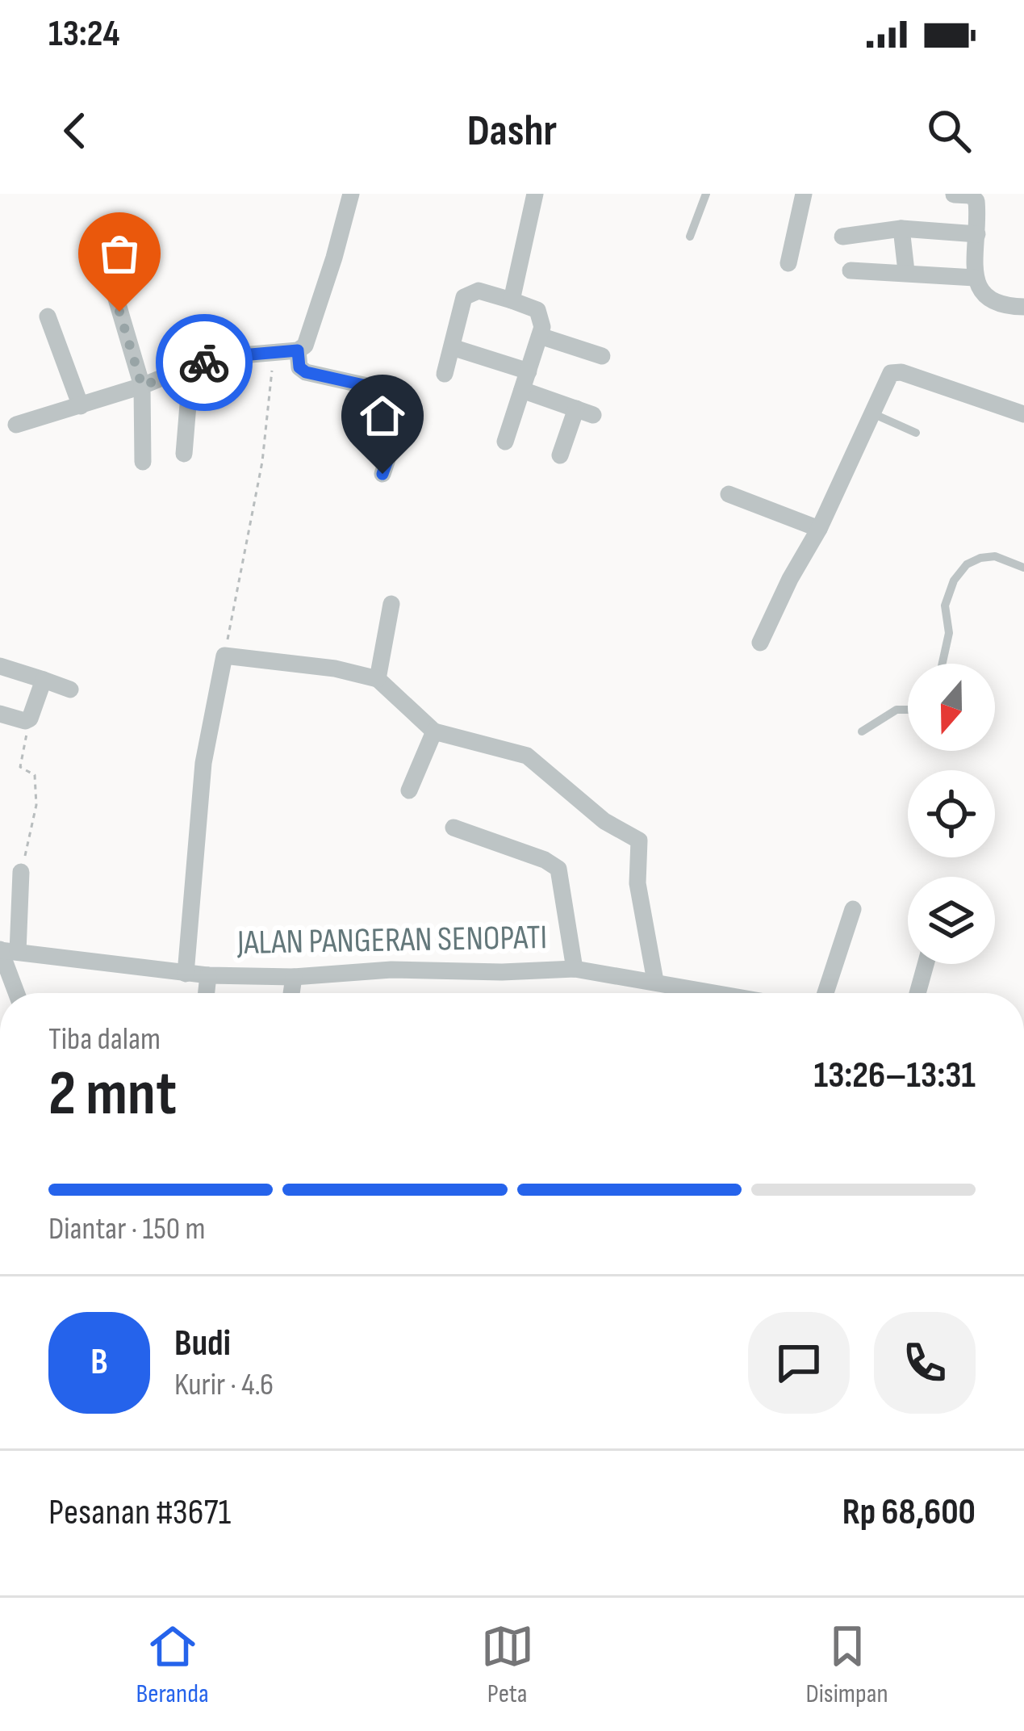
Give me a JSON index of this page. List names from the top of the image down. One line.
{"streets":{"street":["JALAN PANGERAN SENOPATI"]},"north":"bottom","page":{"status":"13:24","header":"Dashr","heading":["2 mnt","Tiba dalam","13:26–13:31"],"panel":["Budi","Kurir · 4.6","Pesanan #3671","Rp 68,600"],"bar":"Diantar · 150 m","round":"B","tabs":["Beranda","Peta","Disimpan"]}}
